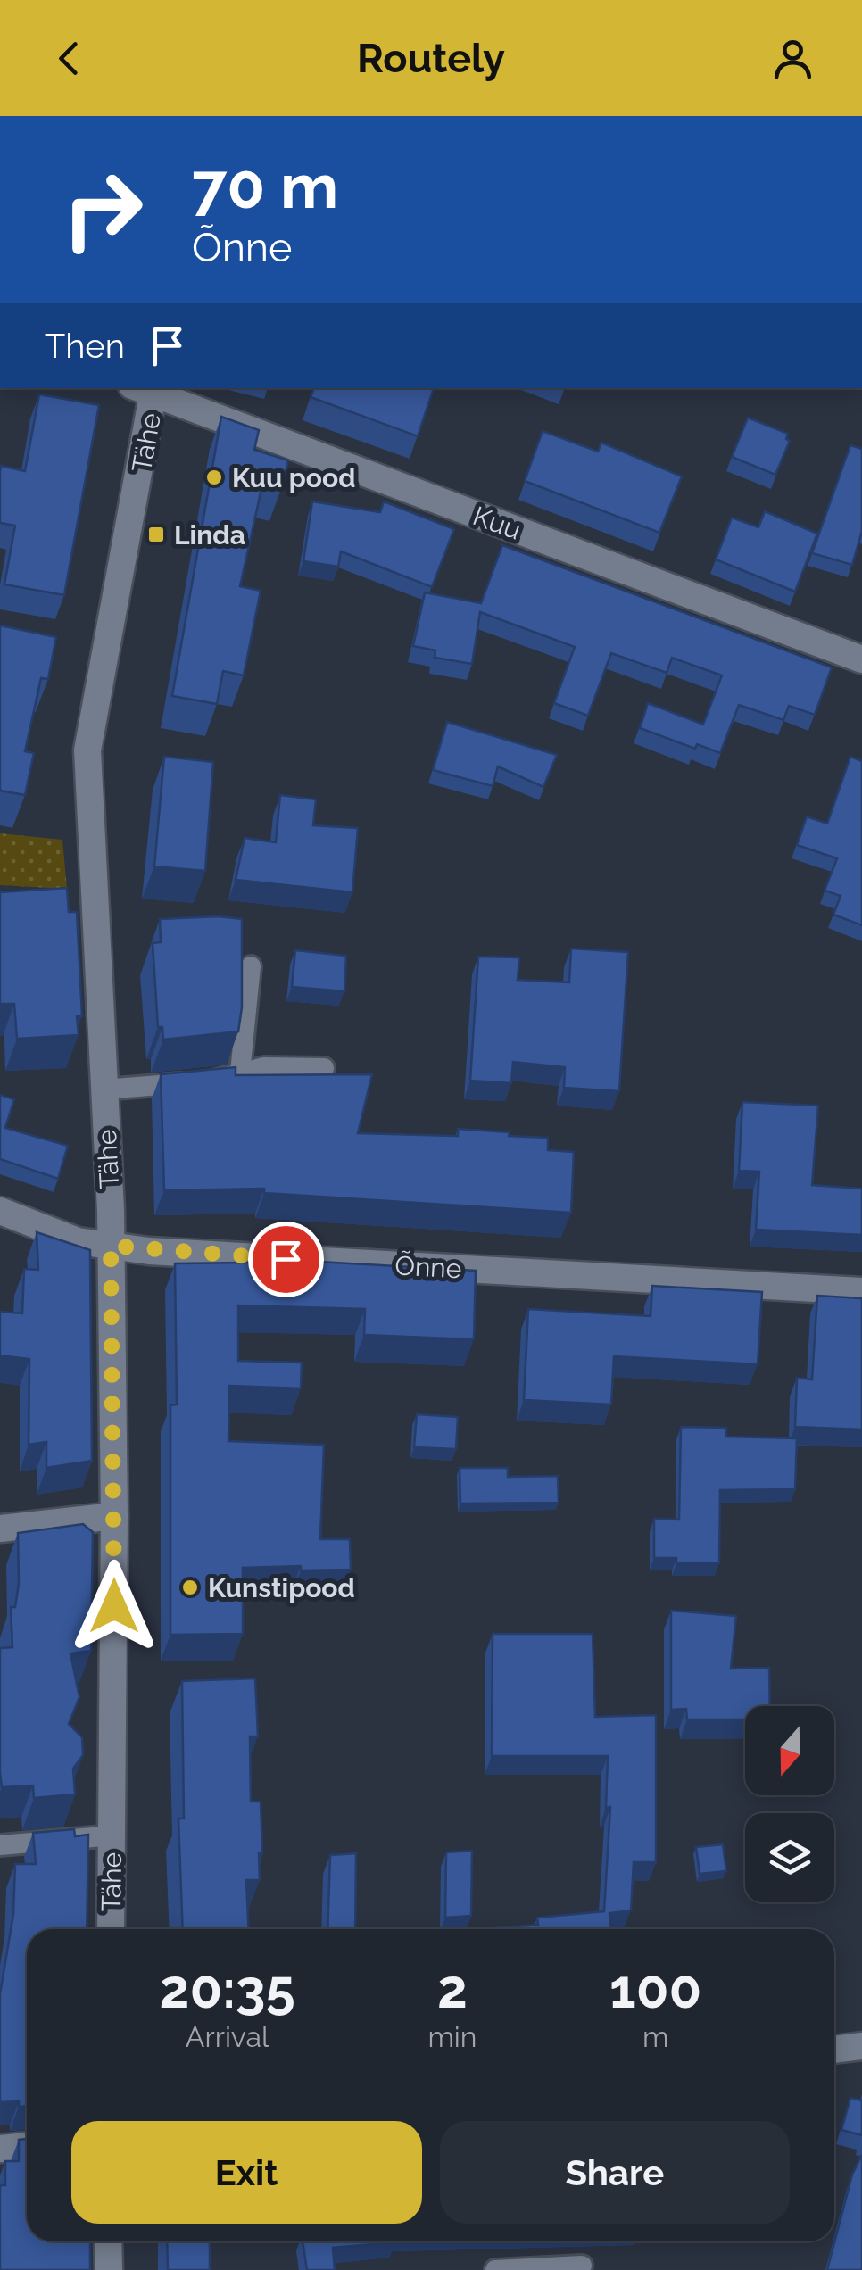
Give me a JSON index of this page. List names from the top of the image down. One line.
{"streets":{"street":["Tähe","Kuu","Õnne"]},"crossings":[["Tähe","Kuu"],["Tähe","Õnne"]],"places":{"other":["Kuu pood","Kunstipood"],"transit":["Linda"]},"north":"bottom","page":{"header":"Routely","turn":["70 m","Õnne"],"then":"Then","eta":["20:35","Arrival","2","min","100","m"],"buttons":["Exit","Share"]}}
